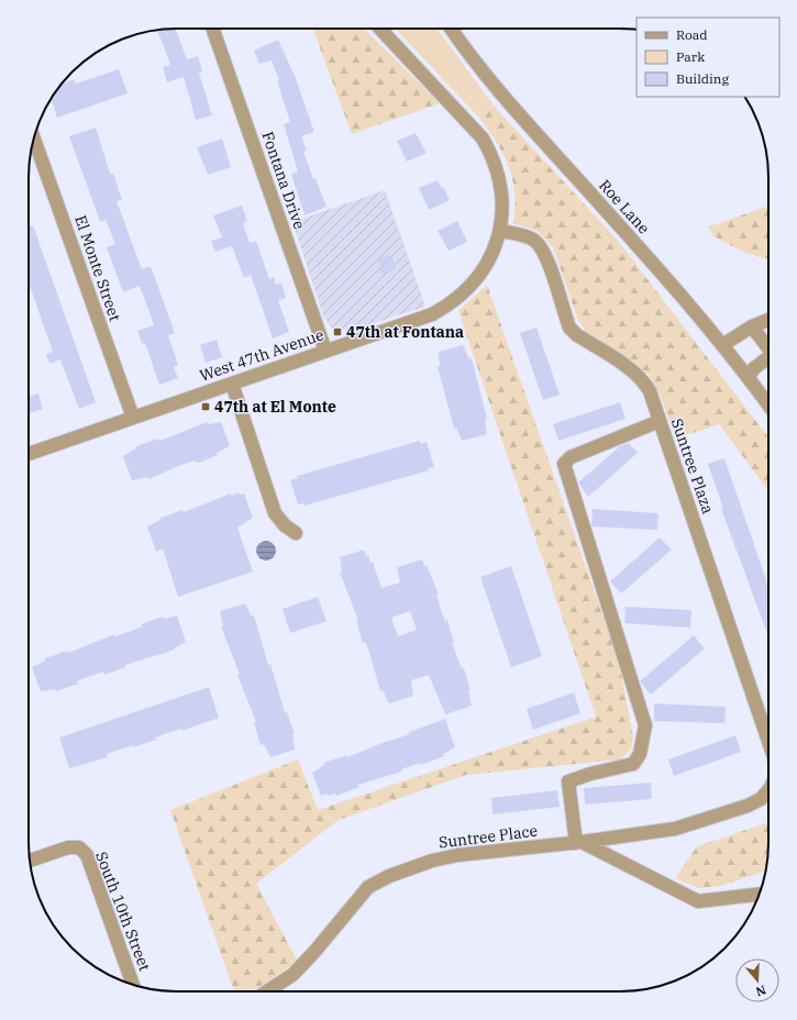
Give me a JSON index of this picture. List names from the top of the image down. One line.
{"streets":{"street":["Fontana Drive","Roe Lane","El Monte Street","West 47th Avenue","Suntree Plaza","Suntree Place","South 10th Street"]},"crossings":[["Fontana Drive","West 47th Avenue"],["El Monte Street","West 47th Avenue"],["West 47th Avenue","Suntree Plaza"],["Suntree Plaza","Suntree Place"]],"places":{"transit":["47th at Fontana","47th at El Monte"]},"legend":["Road","Park","Building"],"north":"bottom"}
